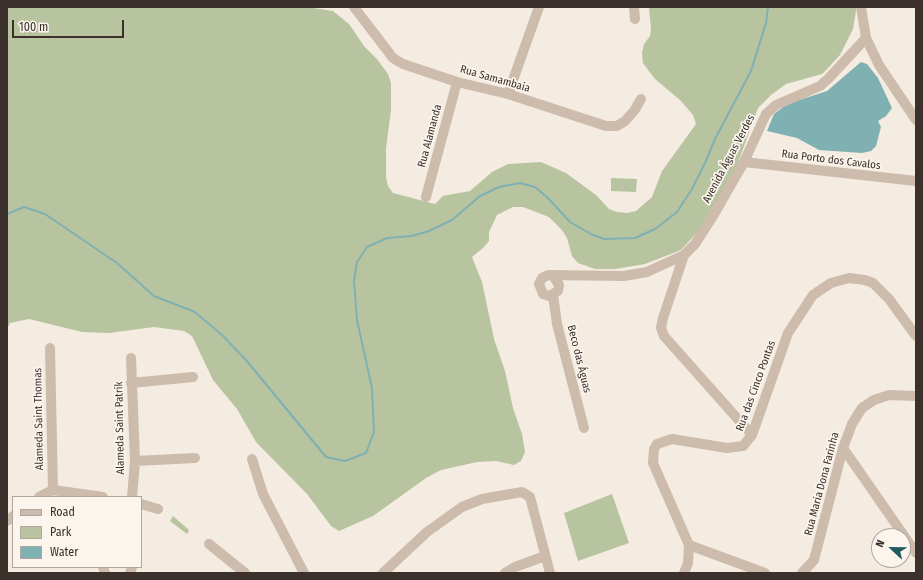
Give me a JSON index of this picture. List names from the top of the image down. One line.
{"streets":{"street":["Rua Samambaia","Rua Alamanda","Avenida Águas Verdes","Rua Porto dos Cavalos","Beco das Águas","Rua das Cinco Pontas","Alameda Saint Thomas","Alameda Saint Patrik","Rua Maria Dona Farinha"]},"crossings":[["Rua Samambaia","Rua Alamanda"],["Avenida Águas Verdes","Rua Porto dos Cavalos"],["Avenida Águas Verdes","Beco das Águas"]],"legend":["Road","Park","Water"],"scale_bar":"100 m","north":"left"}
